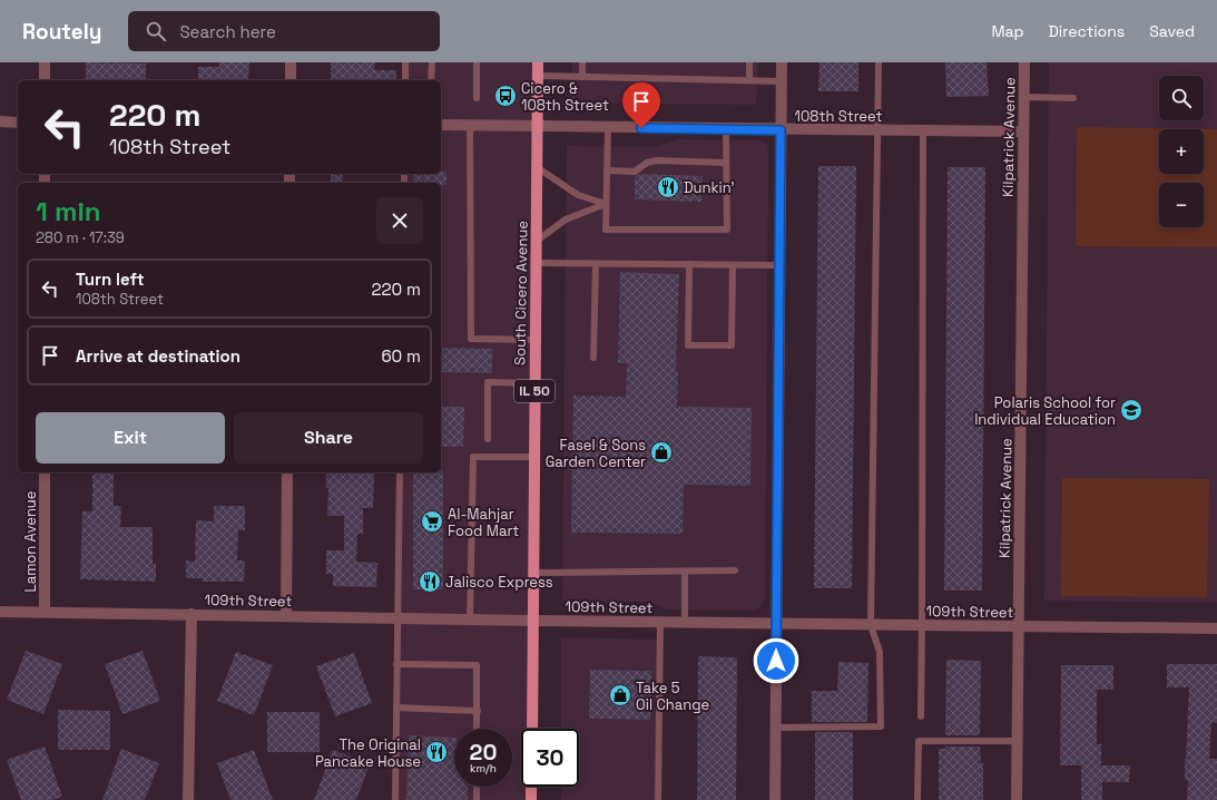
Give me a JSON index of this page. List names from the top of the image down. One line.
{"streets":{"main road":["South Cicero Avenue","IL 50"],"street":["108th Street","Kilpatrick Avenue","Lamon Avenue","109th Street"]},"crossings":[["108th Street","Kilpatrick Avenue"],["108th Street","South Cicero Avenue"],["Kilpatrick Avenue","109th Street"],["South Cicero Avenue","109th Street"],["Lamon Avenue","109th Street"]],"places":{"bus stop":["Cicero & 108th Street"],"restaurant":["Dunkin'","Jalisco Express","The Original Pancake House"],"school or university":["Polaris School for Individual Education"],"shop":["Fasel & Sons Garden Center","Take 5 Oil Change"],"supermarket":["Al-Mahjar Food Mart"]},"page":{"header":"Routely","search":"Search here","nav":["Map","Directions","Saved"],"map_buttons":["+","−"],"turn":["220 m","108th Street"],"heading":["1 min","280 m · 17:39"],"list":[{"name":"Turn left","note":"108th Street","value":"220 m"},{"name":"Arrive at destination","value":"60 m"}],"buttons":["Exit","Share"],"speed":"20 km/h","limit":"30"}}
